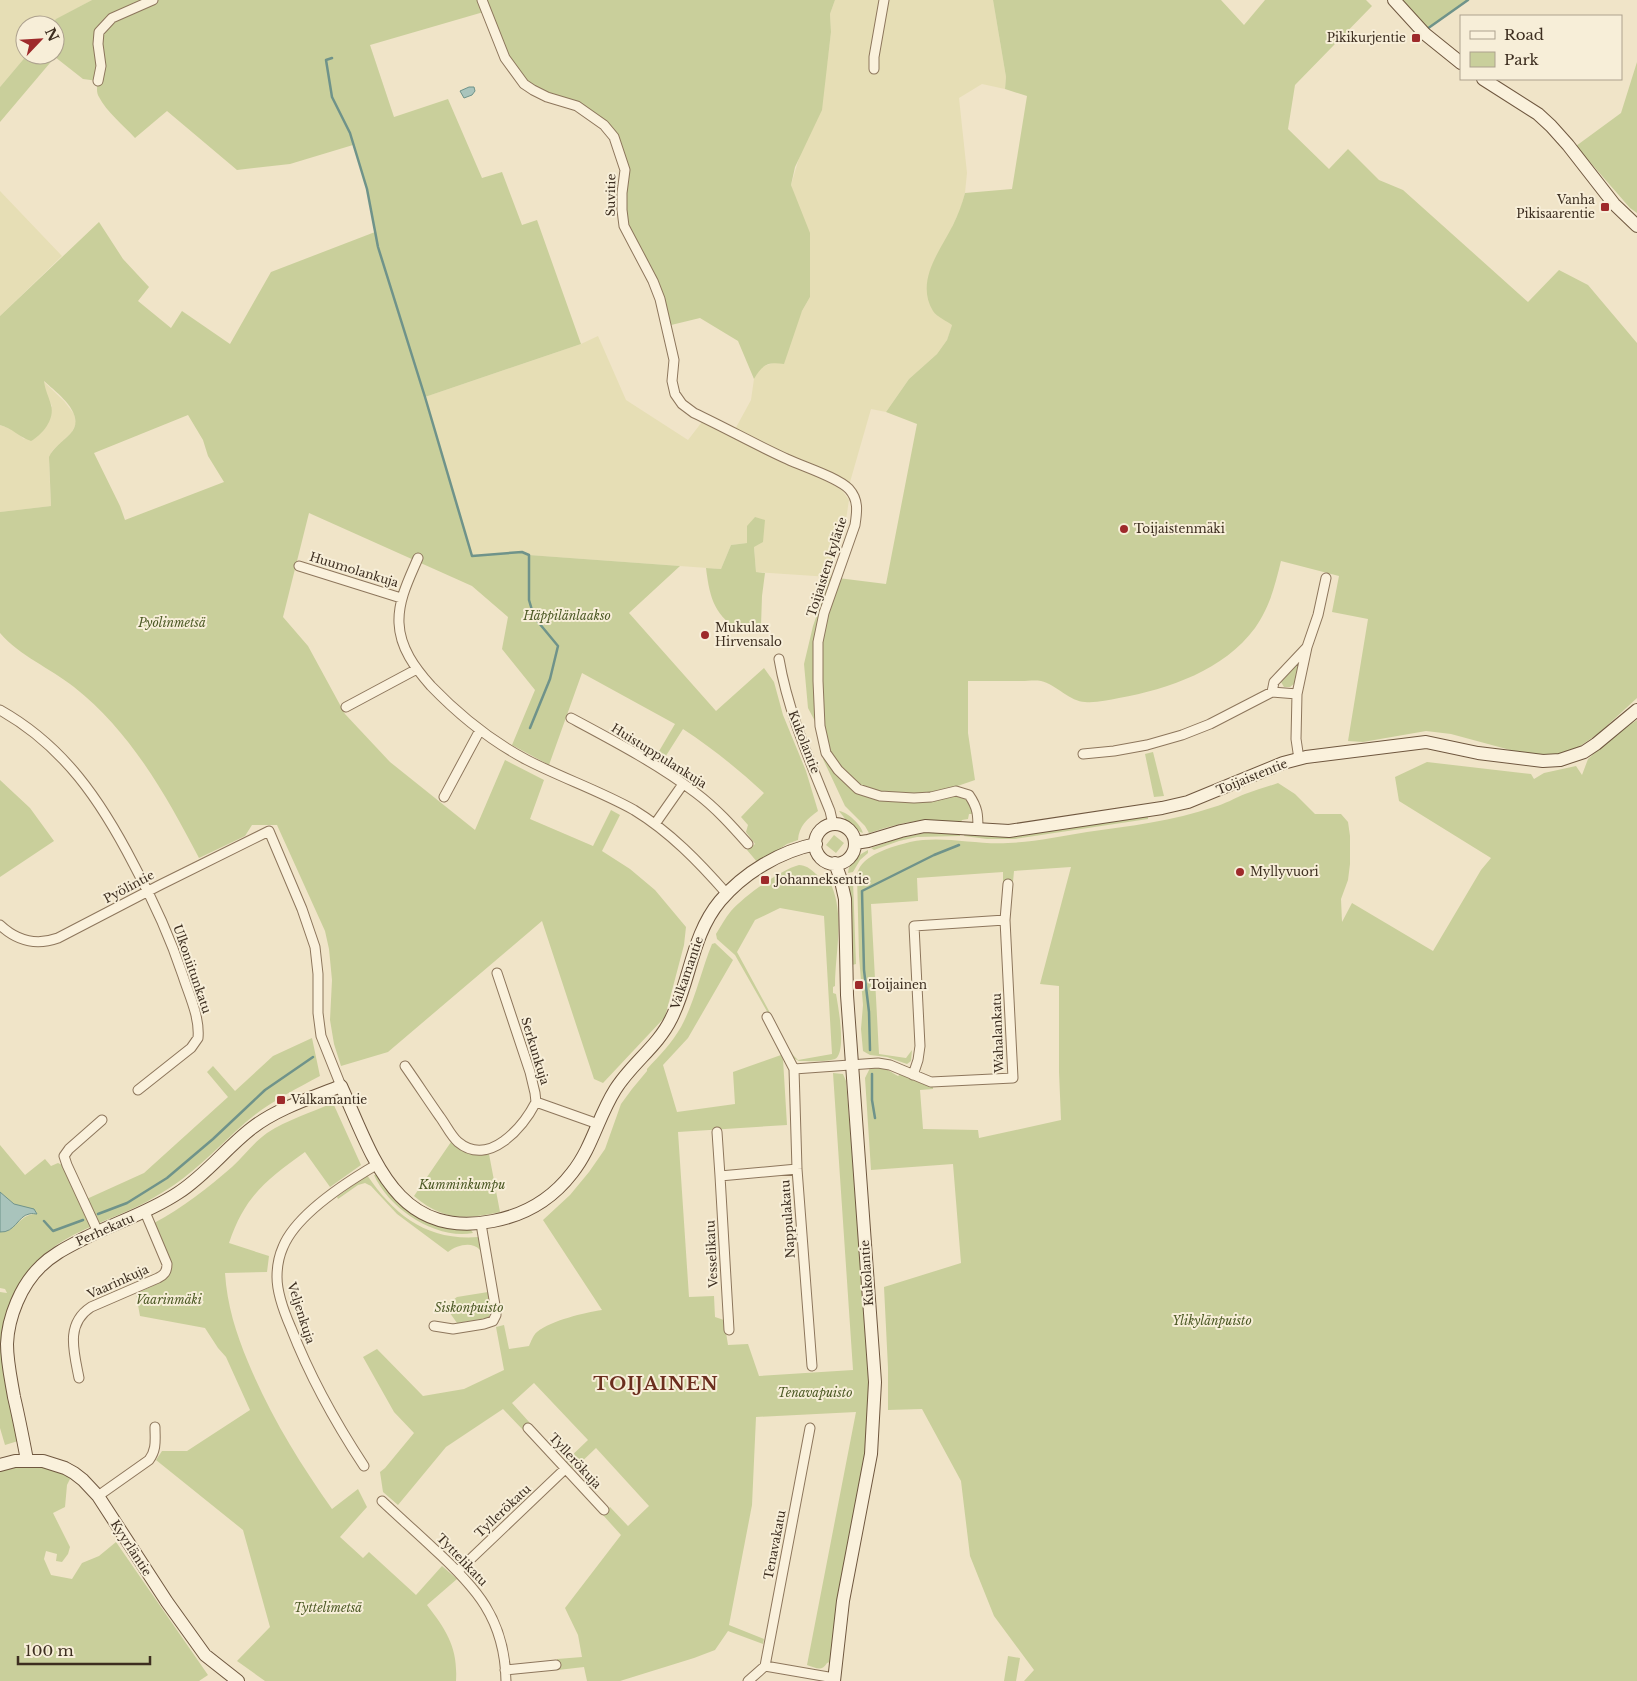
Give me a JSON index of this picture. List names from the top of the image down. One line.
{"streets":{"street":["Suvitie","Toijaisten kylätie","Huumolankuja","Kukolantie","Huistuppulankuja","Toijaistentie","Pyölintie","Ulkoniitunkatu","Valkamantie","Wahalankatu","Serkunkuja","Nappulakatu","Perhekatu","Vesselikatu","Vaarinkuja","Veljenkuja","Tyllerökuja","Tyllerökatu","Tenavakatu","Kyyrläntie","Tyttelikatu"]},"crossings":[["Suvitie","Toijaisten kylätie"],["Toijaisten kylätie","Toijaistentie"],["Kukolantie","Toijaistentie"],["Kukolantie","Valkamantie"],["Kukolantie","Wahalankatu"],["Toijaistentie","Valkamantie"],["Pyölintie","Ulkoniitunkatu"],["Pyölintie","Valkamantie"],["Valkamantie","Serkunkuja"],["Valkamantie","Perhekatu"],["Valkamantie","Veljenkuja"],["Perhekatu","Vaarinkuja"],["Perhekatu","Kyyrläntie"],["Tyllerökuja","Tyllerökatu"],["Tyllerökatu","Tyttelikatu"]],"districts":["TOIJAINEN"],"parks":["Häppilänlaakso","Pyölinmetsä","Kumminkumpu","Vaarinmäki","Siskonpuisto","Ylikylänpuisto","Tenavapuisto","Tyttelimetsä"],"places":{"transit":["Pikikurjentie","Vanha Pikisaarentie","Johanneksentie","Toijainen","Valkamantie"],"other":["Toijaistenmäki","Mukulax Hirvensalo","Myllyvuori"]},"legend":["Road","Park"],"scale_bar":"100 m","north":"top right"}
